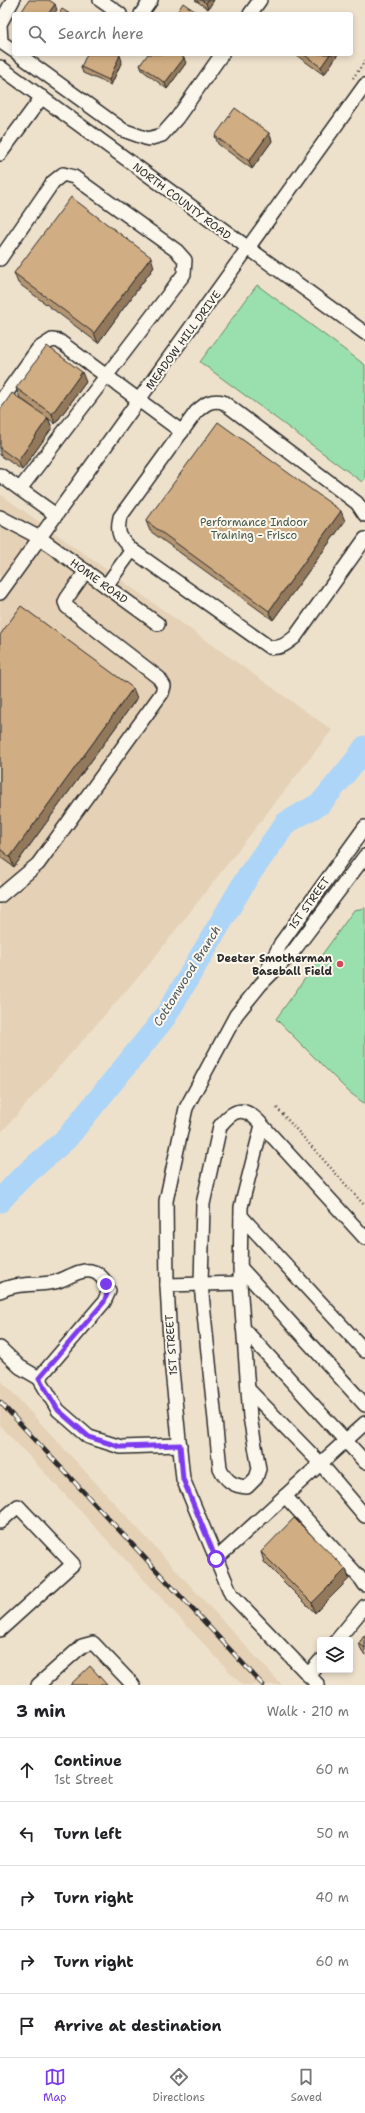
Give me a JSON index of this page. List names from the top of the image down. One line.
{"streets":{"street":["NORTH COUNTY ROAD","MEADOW HILL DRIVE","HOME ROAD","1ST STREET"]},"crossings":[["NORTH COUNTY ROAD","MEADOW HILL DRIVE"],["MEADOW HILL DRIVE","HOME ROAD"]],"water":["Cottonwood Branch"],"parks":["Performance Indoor Training - Frisco"],"places":["Deeter Smotherman Baseball Field"],"page":{"search":"Search here","heading":["3 min","Walk · 210 m"],"list":[["Continue","1st Street","60 m"],["Turn left","50 m"],["Turn right","40 m"],["Turn right","60 m"],"Arrive at destination"],"nav":["Map","Directions","Saved"]}}
